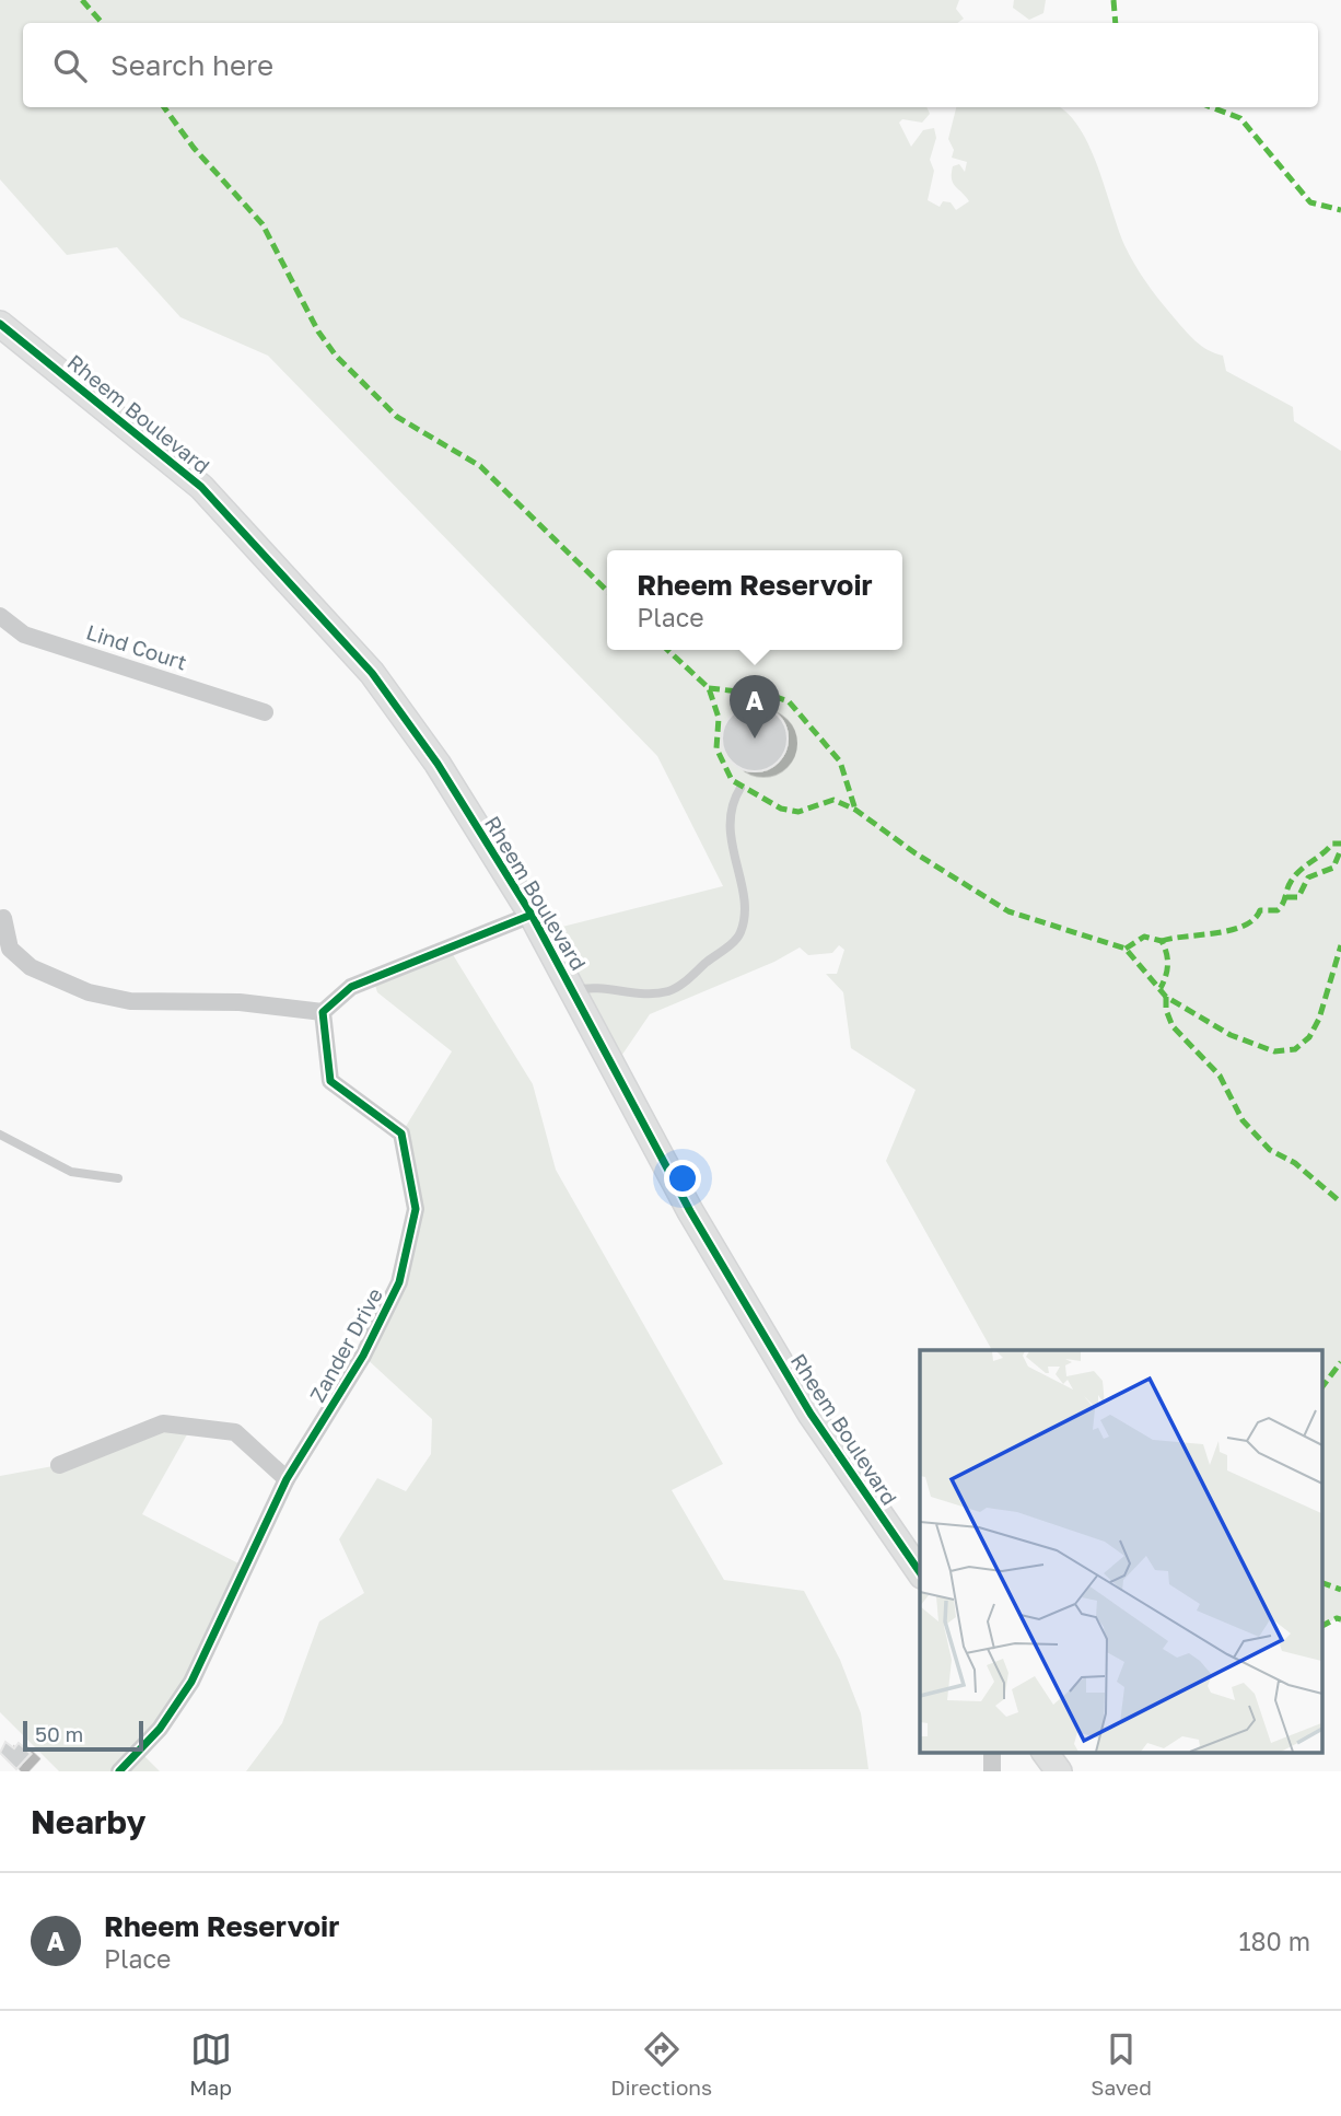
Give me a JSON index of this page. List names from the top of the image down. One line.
{"streets":{"street":["Rheem Boulevard","Lind Court","Zander Drive"]},"scale_bar":"50 m","page":{"search":"Search here","popup":["Rheem Reservoir","Place"],"pins":"A","scale":"50 m","heading":"Nearby","list":[{"mark":"A","name":"Rheem Reservoir","note":"Place","value":"180 m"}],"nav":["Map","Directions","Saved"]}}
